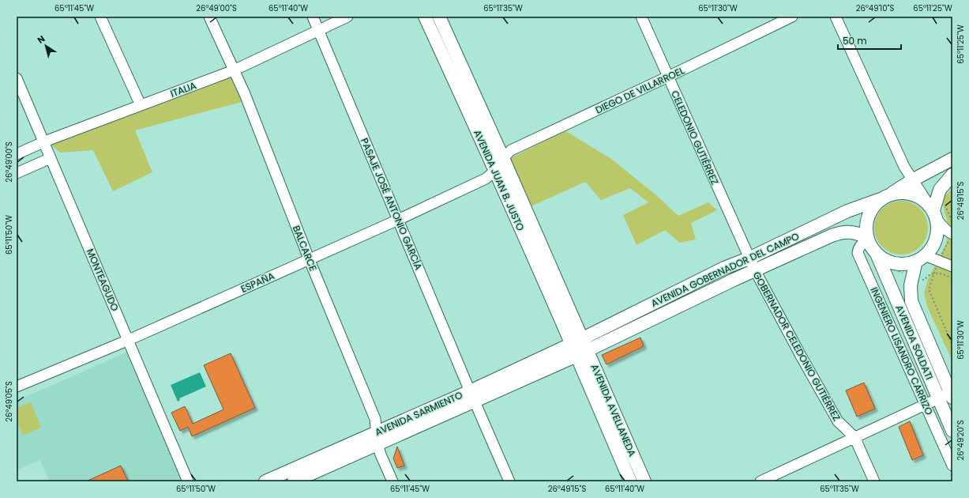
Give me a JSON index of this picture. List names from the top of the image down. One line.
{"streets":{"main road":["AVENIDA JUAN B. JUSTO","AVENIDA GOBERNADOR DEL CAMPO","AVENIDA SOLDATI","AVENIDA AVELLANEDA","AVENIDA SARMIENTO"],"street":["ITALIA","DIEGO DE VILLARROEL","CELEDONIO GUTIÉRREZ","PASAJE JOSÉ ANTONIO GARCÍA","BALCARCE","MONTEAGUDO","ESPAÑA","GOBERNADOR CELEDONIO GUTIÉRREZ","INGENIERO LISANDRO CARRIZO"]},"crossings":[["ITALIA","PASAJE JOSÉ ANTONIO GARCÍA"],["ITALIA","BALCARCE"],["ITALIA","MONTEAGUDO"],["DIEGO DE VILLARROEL","CELEDONIO GUTIÉRREZ"],["DIEGO DE VILLARROEL","AVENIDA JUAN B. JUSTO"],["DIEGO DE VILLARROEL","ESPAÑA"],["CELEDONIO GUTIÉRREZ","AVENIDA GOBERNADOR DEL CAMPO"],["CELEDONIO GUTIÉRREZ","GOBERNADOR CELEDONIO GUTIÉRREZ"],["AVENIDA JUAN B. JUSTO","AVENIDA GOBERNADOR DEL CAMPO"],["AVENIDA JUAN B. JUSTO","ESPAÑA"],["AVENIDA JUAN B. JUSTO","AVENIDA AVELLANEDA"],["AVENIDA JUAN B. JUSTO","AVENIDA SARMIENTO"],["PASAJE JOSÉ ANTONIO GARCÍA","ESPAÑA"],["PASAJE JOSÉ ANTONIO GARCÍA","AVENIDA SARMIENTO"],["BALCARCE","ESPAÑA"],["BALCARCE","AVENIDA SARMIENTO"],["AVENIDA GOBERNADOR DEL CAMPO","AVENIDA SOLDATI"],["AVENIDA GOBERNADOR DEL CAMPO","GOBERNADOR CELEDONIO GUTIÉRREZ"],["AVENIDA GOBERNADOR DEL CAMPO","INGENIERO LISANDRO CARRIZO"],["AVENIDA GOBERNADOR DEL CAMPO","AVENIDA AVELLANEDA"],["AVENIDA GOBERNADOR DEL CAMPO","AVENIDA SARMIENTO"],["MONTEAGUDO","ESPAÑA"],["AVENIDA SOLDATI","INGENIERO LISANDRO CARRIZO"],["AVENIDA AVELLANEDA","AVENIDA SARMIENTO"]],"scale_bar":"50 m","north":"top left","coordinates":["65°11'45\"W","26°49'00\"S","65°11'40\"W","65°11'35\"W","65°11'30\"W","26°49'10\"S","65°11'25\"W","26°49'15\"S","65°11'50\"W","26°49'05\"S","26°49'20\"S"]}
